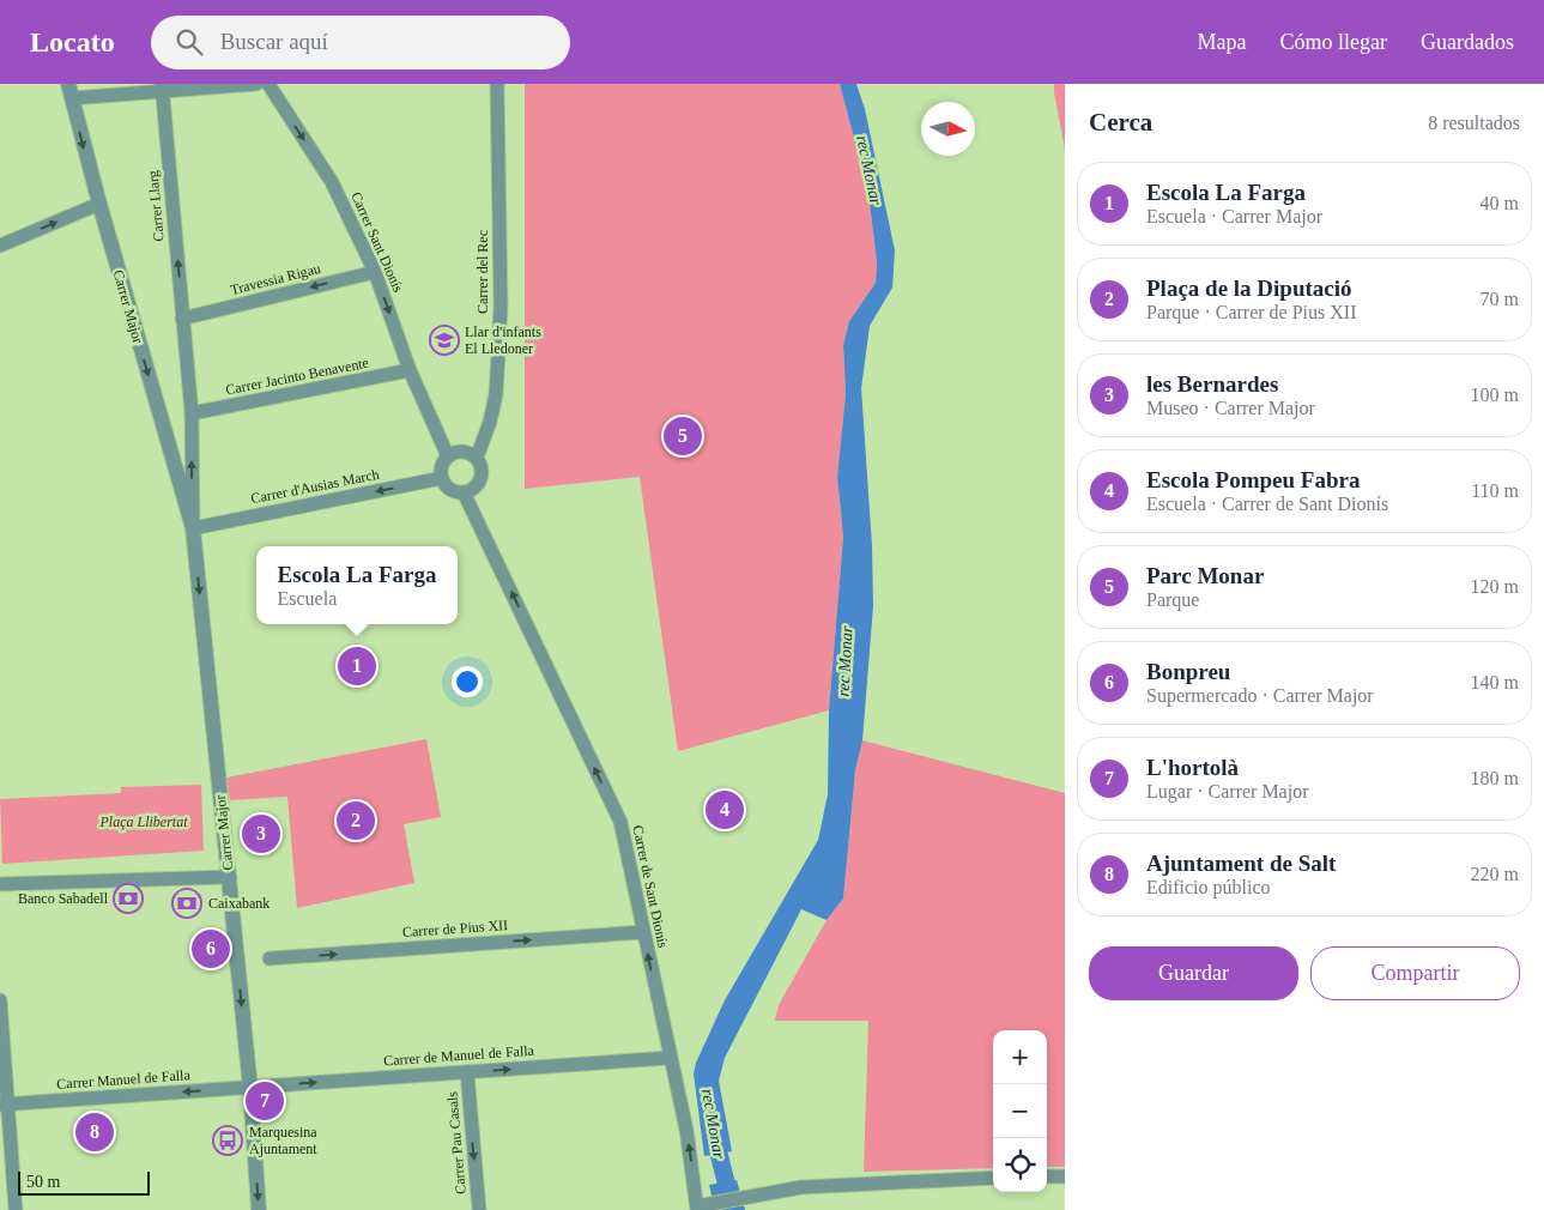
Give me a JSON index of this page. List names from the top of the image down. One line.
{"streets":{"street":["Carrer Llarg","Carrer Sant Dionís","Carrer del Rec","Travessia Rigau","Carrer Major","Carrer Jacinto Benavente","Carrer d'Ausias March","Carrer de Sant Dionís","Carrer de Pius XII","Carrer de Manuel de Falla","Carrer Manuel de Falla","Carrer Pau Casals"]},"crossings":[["Carrer Llarg","Travessia Rigau"],["Carrer Llarg","Carrer Major"],["Carrer Sant Dionís","Carrer del Rec"],["Carrer Sant Dionís","Travessia Rigau"],["Carrer Sant Dionís","Carrer Jacinto Benavente"],["Carrer Sant Dionís","Carrer d'Ausias March"],["Carrer Sant Dionís","Carrer de Sant Dionís"],["Carrer del Rec","Carrer d'Ausias March"],["Carrer del Rec","Carrer de Sant Dionís"],["Travessia Rigau","Carrer Major"],["Carrer Major","Carrer Jacinto Benavente"],["Carrer Major","Carrer d'Ausias March"],["Carrer Major","Carrer de Manuel de Falla"],["Carrer Major","Carrer Manuel de Falla"],["Carrer d'Ausias March","Carrer de Sant Dionís"],["Carrer de Sant Dionís","Carrer de Pius XII"],["Carrer de Sant Dionís","Carrer de Manuel de Falla"],["Carrer de Manuel de Falla","Carrer Manuel de Falla"],["Carrer de Manuel de Falla","Carrer Pau Casals"]],"one_way":["Carrer Llarg","Carrer Sant Dionís","Travessia Rigau","Carrer Major","Carrer d'Ausias March","Carrer de Sant Dionís","Carrer de Pius XII","Carrer de Manuel de Falla","Carrer Manuel de Falla","Carrer Pau Casals"],"water":["rec Monar"],"parks":["Plaça Llibertat"],"places":{"school or university":["Llar d'infants El Lledoner"],"bank":["Banco Sabadell","Caixabank"],"bus stop":["Marquesina Ajuntament"]},"scale_bar":"50 m","north":"right","page":{"header":"Locato","search":"Buscar aquí","nav":["Mapa","Cómo llegar","Guardados"],"heading":["Cerca","8 resultados"],"list":[{"mark":"1","name":"Escola La Farga","note":"Escuela · Carrer Major","value":"40 m"},{"mark":"2","name":"Plaça de la Diputació","note":"Parque · Carrer de Pius XII","value":"70 m"},{"mark":"3","name":"les Bernardes","note":"Museo · Carrer Major","value":"100 m"},{"mark":"4","name":"Escola Pompeu Fabra","note":"Escuela · Carrer de Sant Dionís","value":"110 m"},{"mark":"5","name":"Parc Monar","note":"Parque","value":"120 m"},{"mark":"6","name":"Bonpreu","note":"Supermercado · Carrer Major","value":"140 m"},{"mark":"7","name":"L'hortolà","note":"Lugar · Carrer Major","value":"180 m"},{"mark":"8","name":"Ajuntament de Salt","note":"Edificio público","value":"220 m"}],"pins":["5","1","4","2","3","6","7","8"],"popup":["Escola La Farga","Escuela"],"buttons":["Guardar","Compartir"],"map_buttons":["+","−"],"scale":"50 m"}}
